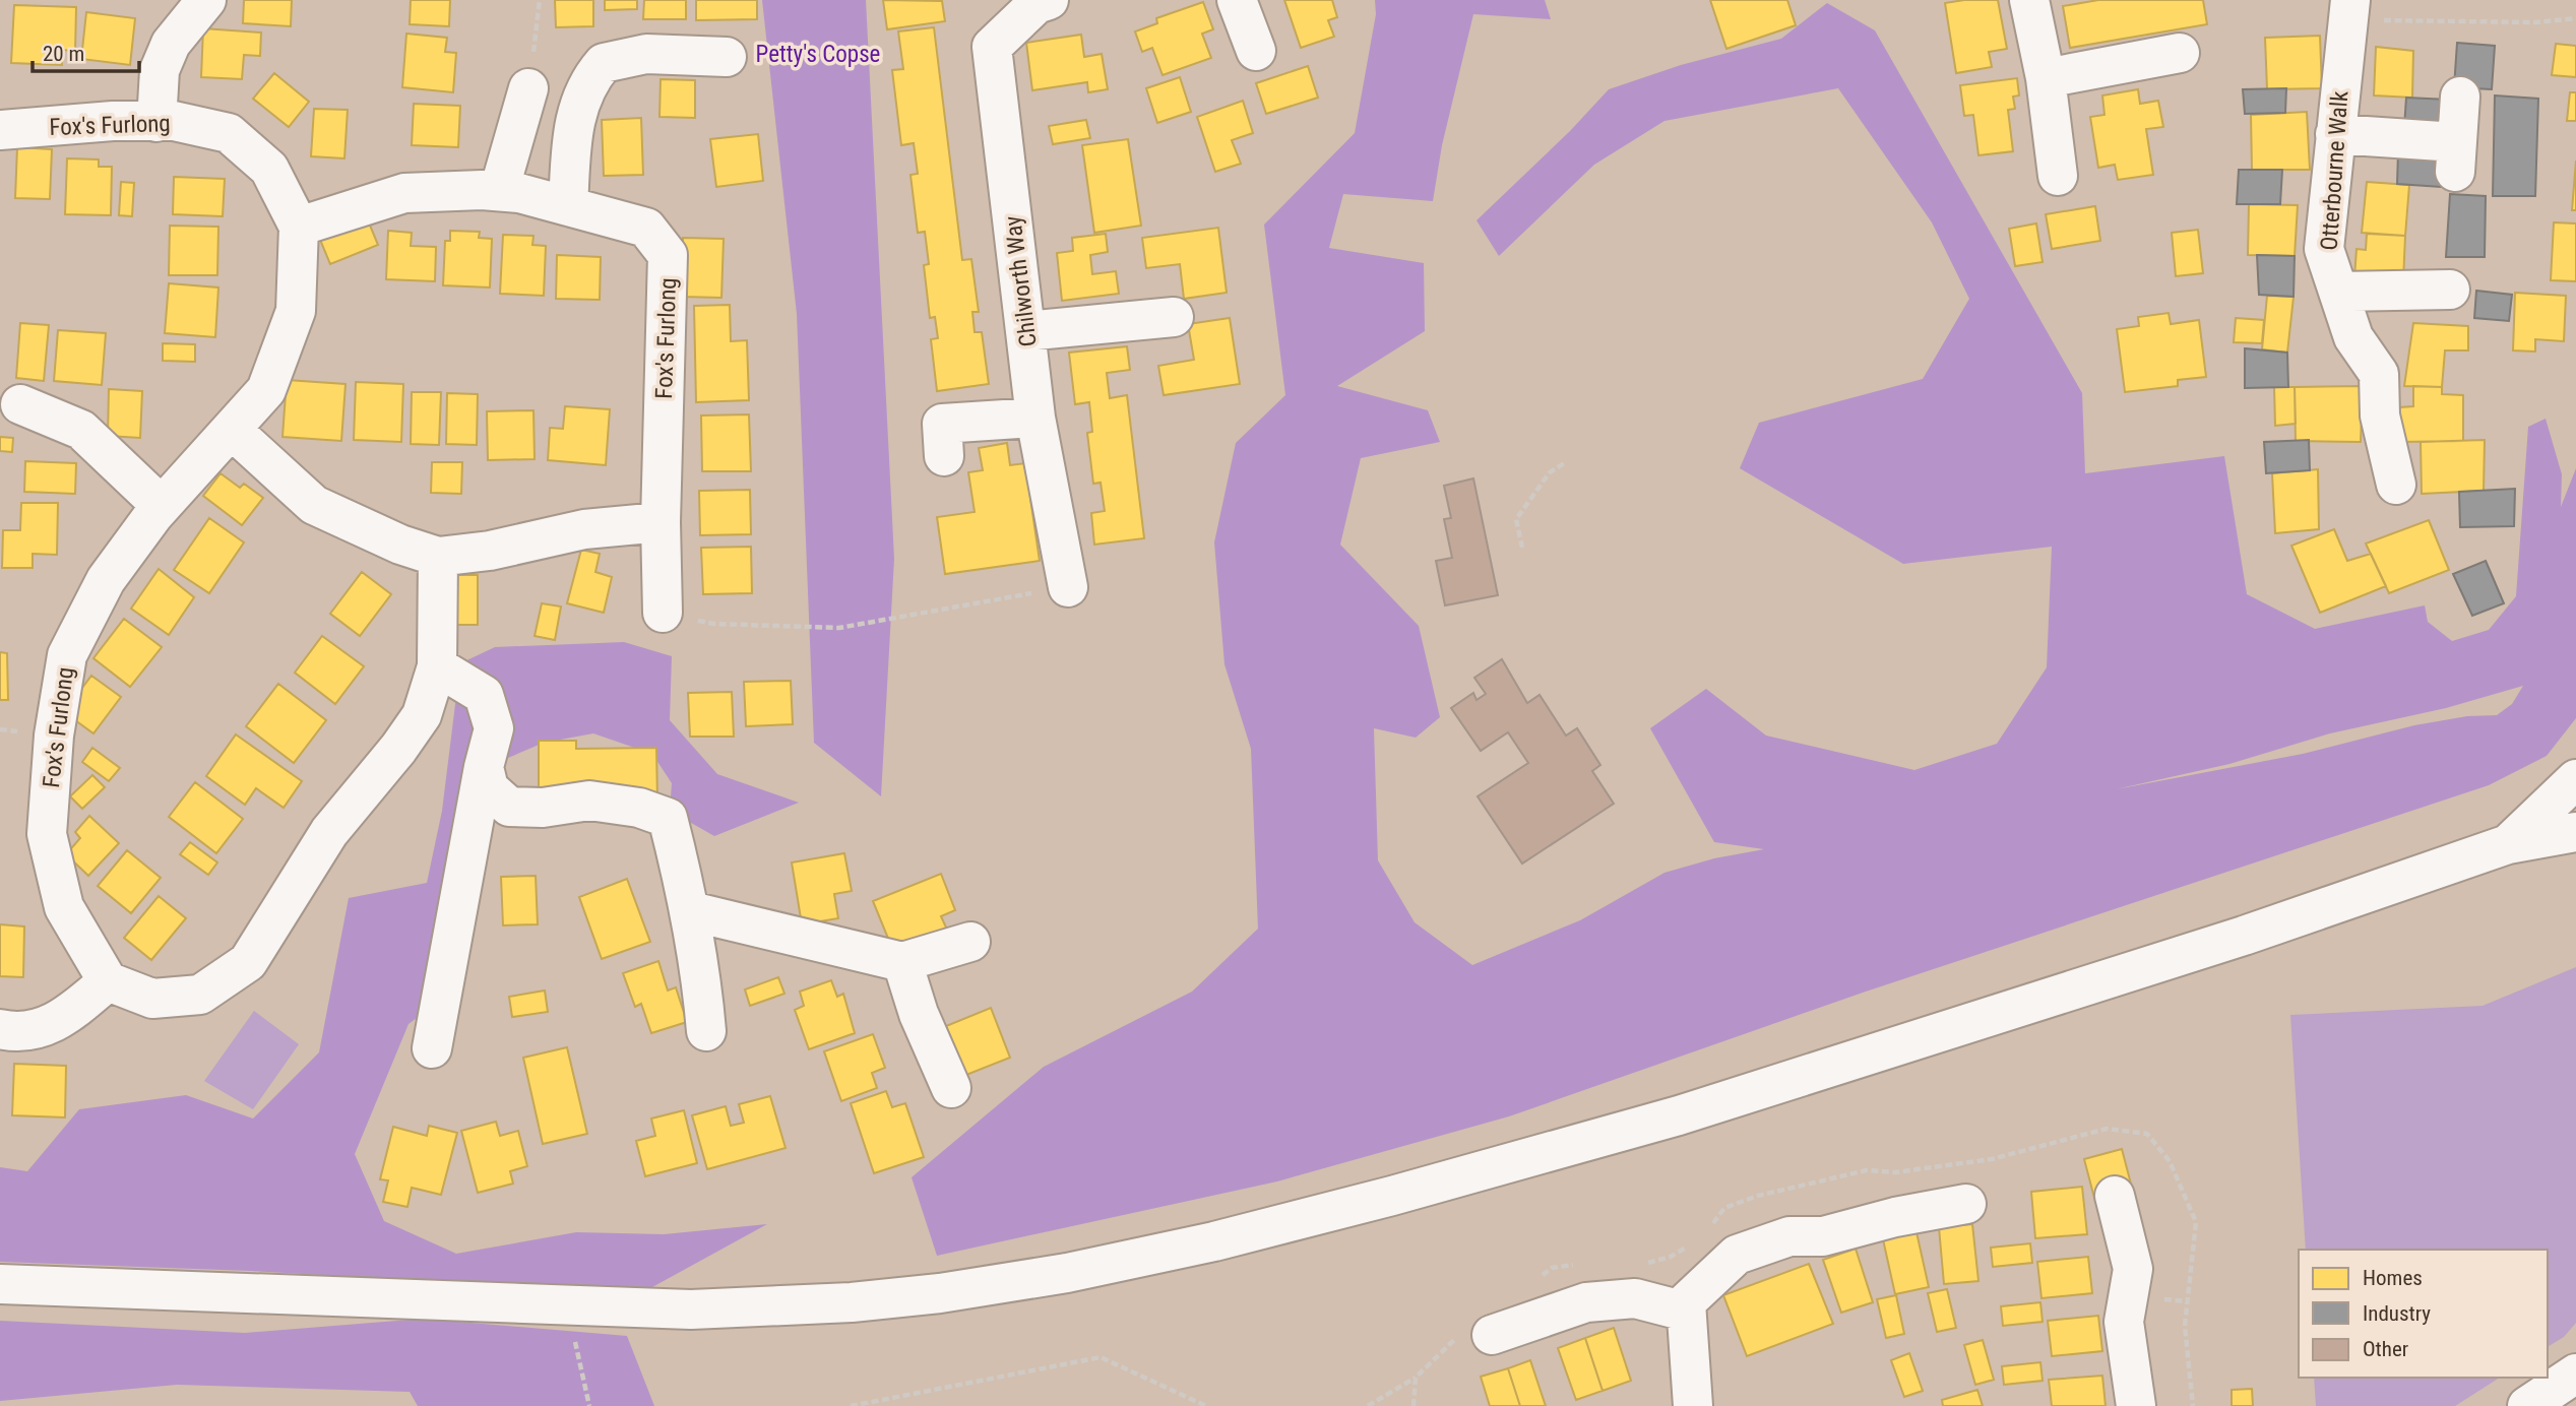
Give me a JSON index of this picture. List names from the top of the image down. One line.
{"streets":{"main road":["Fox's Furlong","Otterbourne Walk","Chilworth Way"]},"parks":["Petty's Copse"],"legend":["Homes","Industry","Other"],"scale_bar":"20 m"}
